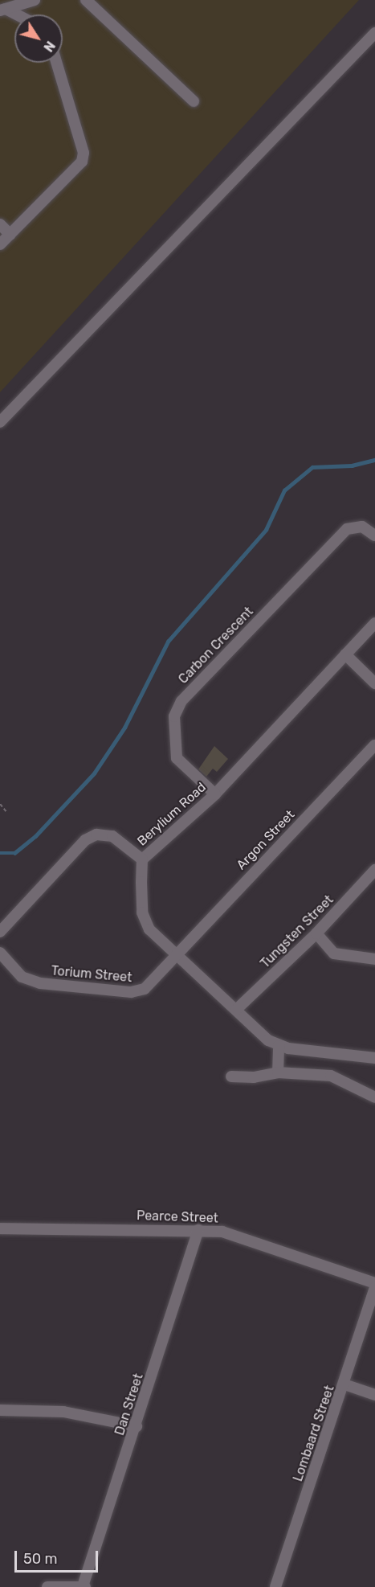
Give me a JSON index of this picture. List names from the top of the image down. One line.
{"streets":{"street":["Carbon Crescent","Berylium Road","Argon Street","Tungsten Street","Torium Street","Pearce Street","Dan Street","Lombaard Street"]},"crossings":[["Carbon Crescent","Berylium Road"],["Berylium Road","Argon Street"],["Berylium Road","Tungsten Street"],["Berylium Road","Torium Street"],["Argon Street","Torium Street"],["Pearce Street","Dan Street"]],"scale_bar":"50 m","north":"bottom right"}
